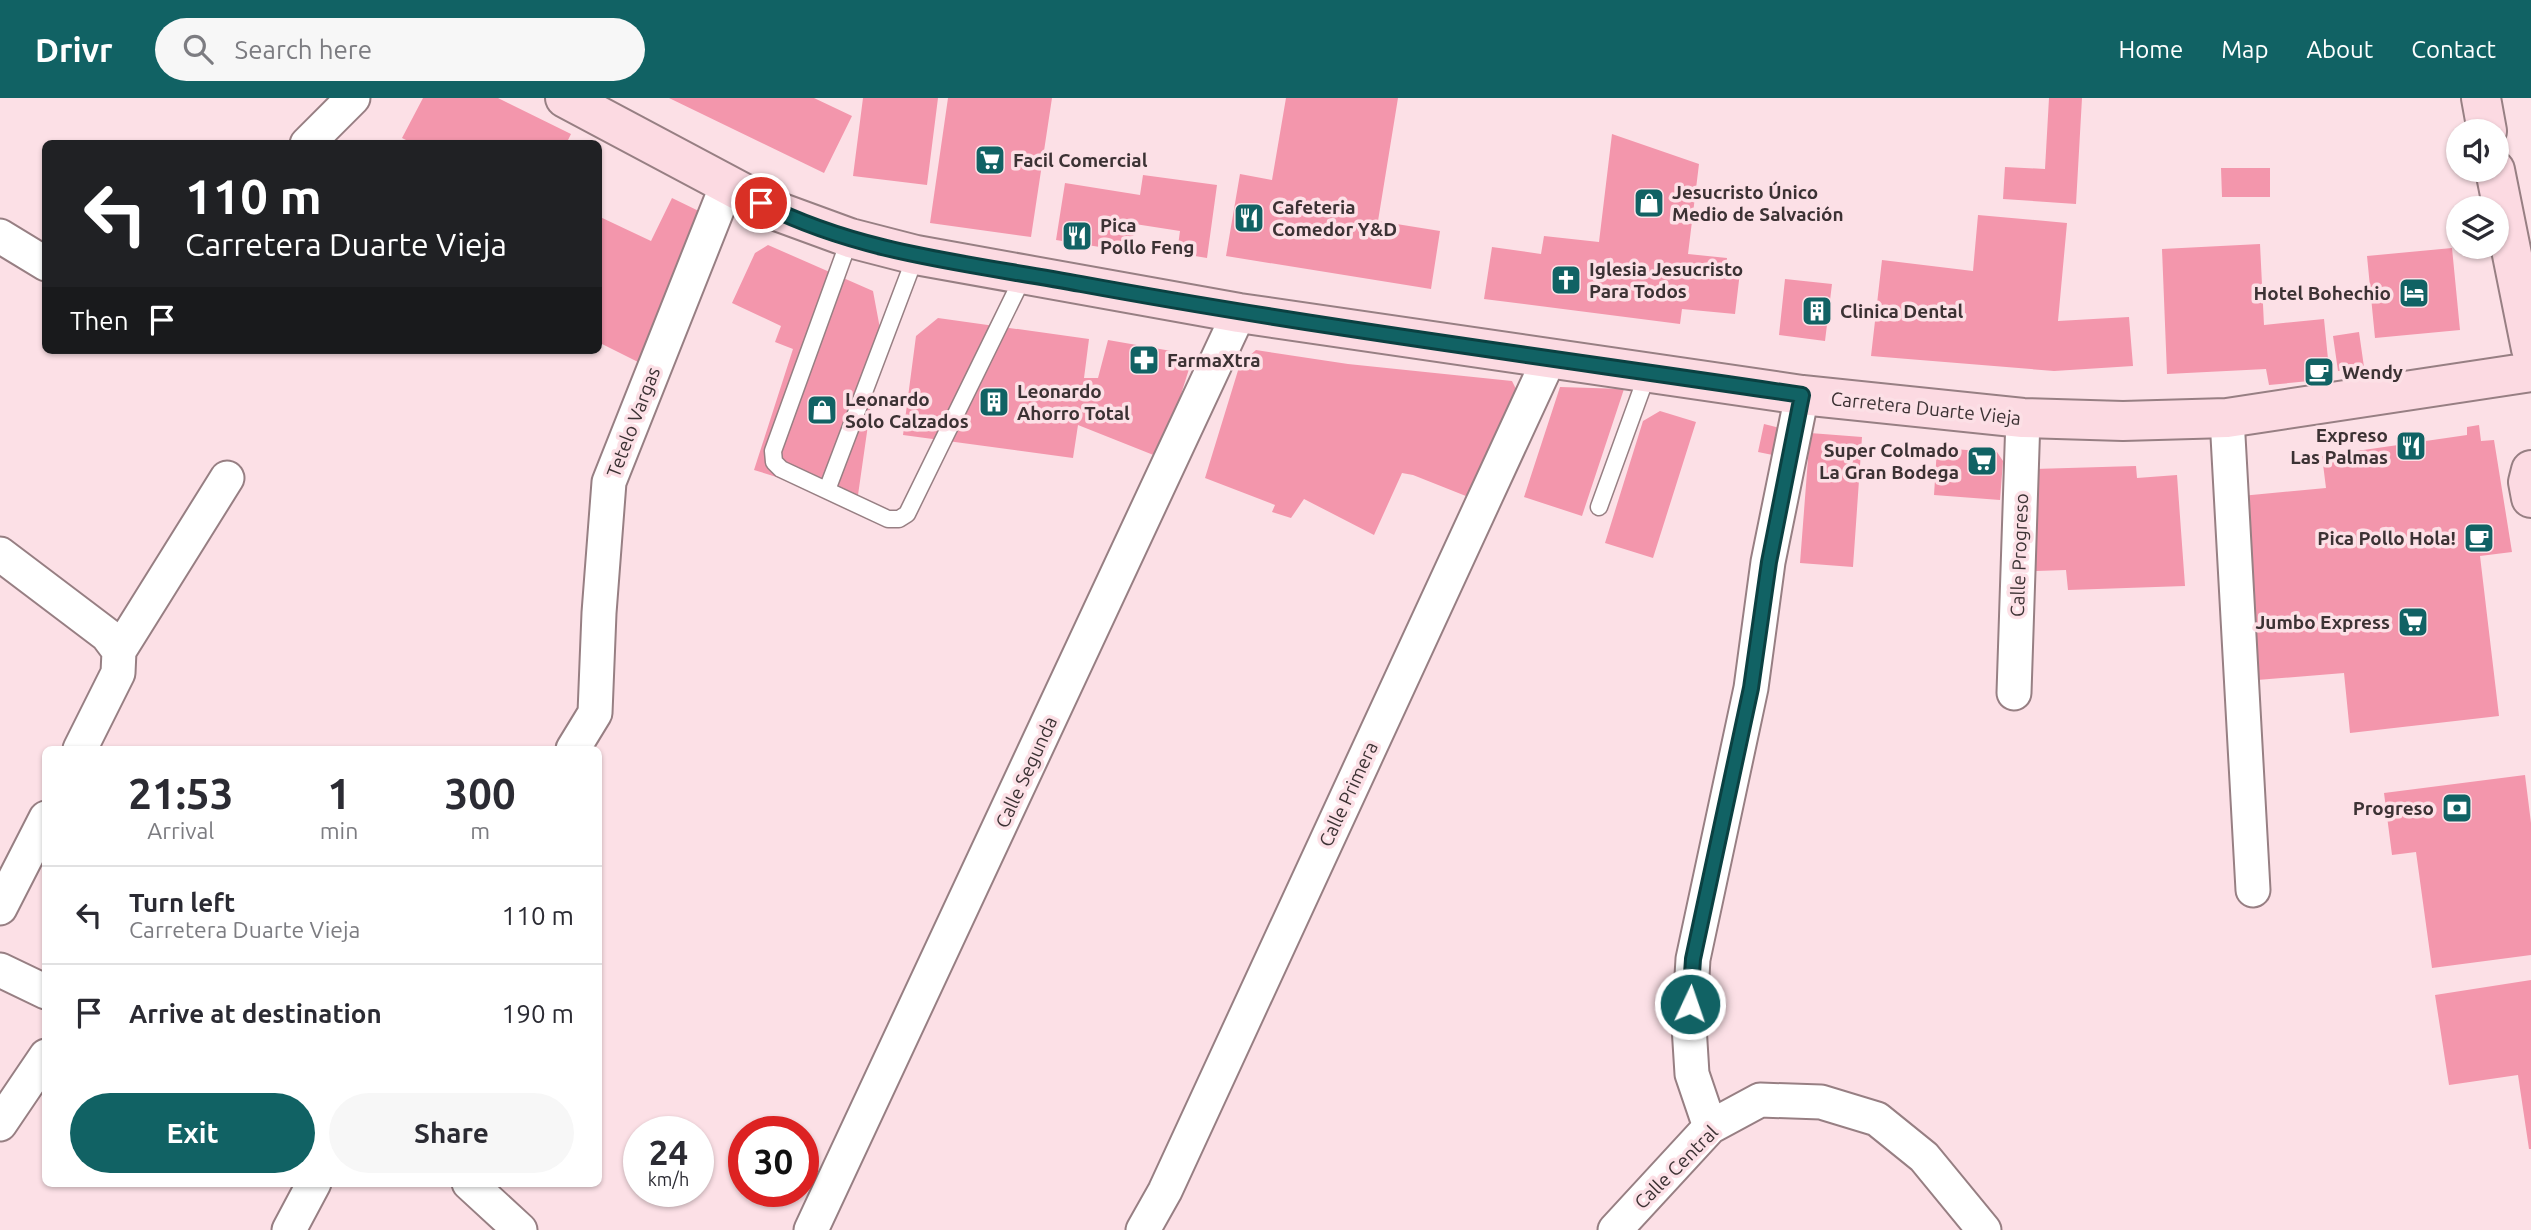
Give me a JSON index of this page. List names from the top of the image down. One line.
{"streets":{"main road":["Carretera Duarte Vieja"],"street":["Tetelo Vargas","Calle Progreso","Calle Segunda","Calle Primera","Calle Central"]},"crossings":[["Carretera Duarte Vieja","Tetelo Vargas"],["Carretera Duarte Vieja","Calle Progreso"],["Carretera Duarte Vieja","Calle Segunda"],["Carretera Duarte Vieja","Calle Primera"]],"places":{"supermarket":["Facil Comercial","Super Colmado La Gran Bodega","Jumbo Express"],"shop":["Jesucristo Único Medio de Salvación","Leonardo Solo Calzados"],"restaurant":["Cafeteria Comedor Y&D","Pica Pollo Feng","Expreso Las Palmas"],"church":["Iglesia Jesucristo Para Todos"],"hotel":["Hotel Bohechio"],"building":["Clinica Dental","Leonardo Ahorro Total"],"pharmacy":["FarmaXtra"],"cafe":["Wendy","Pica Pollo Hola!"],"bank":["Progreso"]},"page":{"header":"Drivr","search":"Search here","nav":["Home","Map","About","Contact"],"turn":["110 m","Carretera Duarte Vieja"],"then":"Then","eta":["21:53","Arrival","1","min","300","m"],"list":[{"name":"Turn left","note":"Carretera Duarte Vieja","value":"110 m"},{"name":"Arrive at destination","value":"190 m"}],"buttons":["Exit","Share"],"speed":"24 km/h","limit":"30"}}
